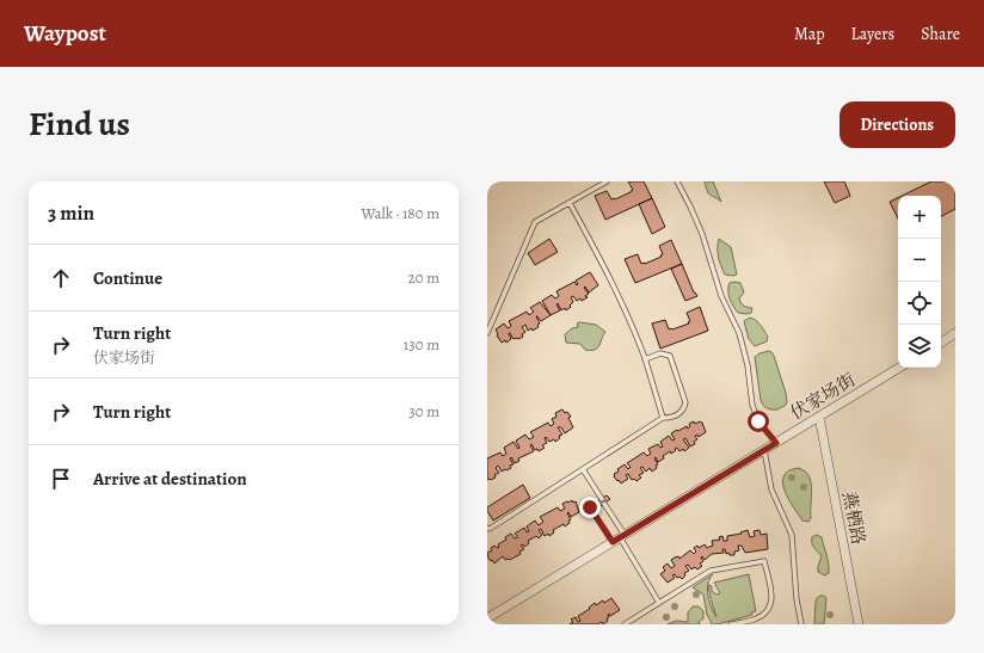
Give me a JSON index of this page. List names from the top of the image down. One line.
{"streets":{"street":["伏家场街","燕栖路"]},"crossings":[["伏家场街","燕栖路"]],"page":{"header":"Waypost","nav":["Map","Layers","Share"],"title":"Find us","buttons":"Directions","heading":["3 min","Walk · 180 m"],"map_buttons":["+","−"],"list":[["Continue","20 m"],["Turn right","伏家场街","130 m"],["Turn right","30 m"],"Arrive at destination"]}}
